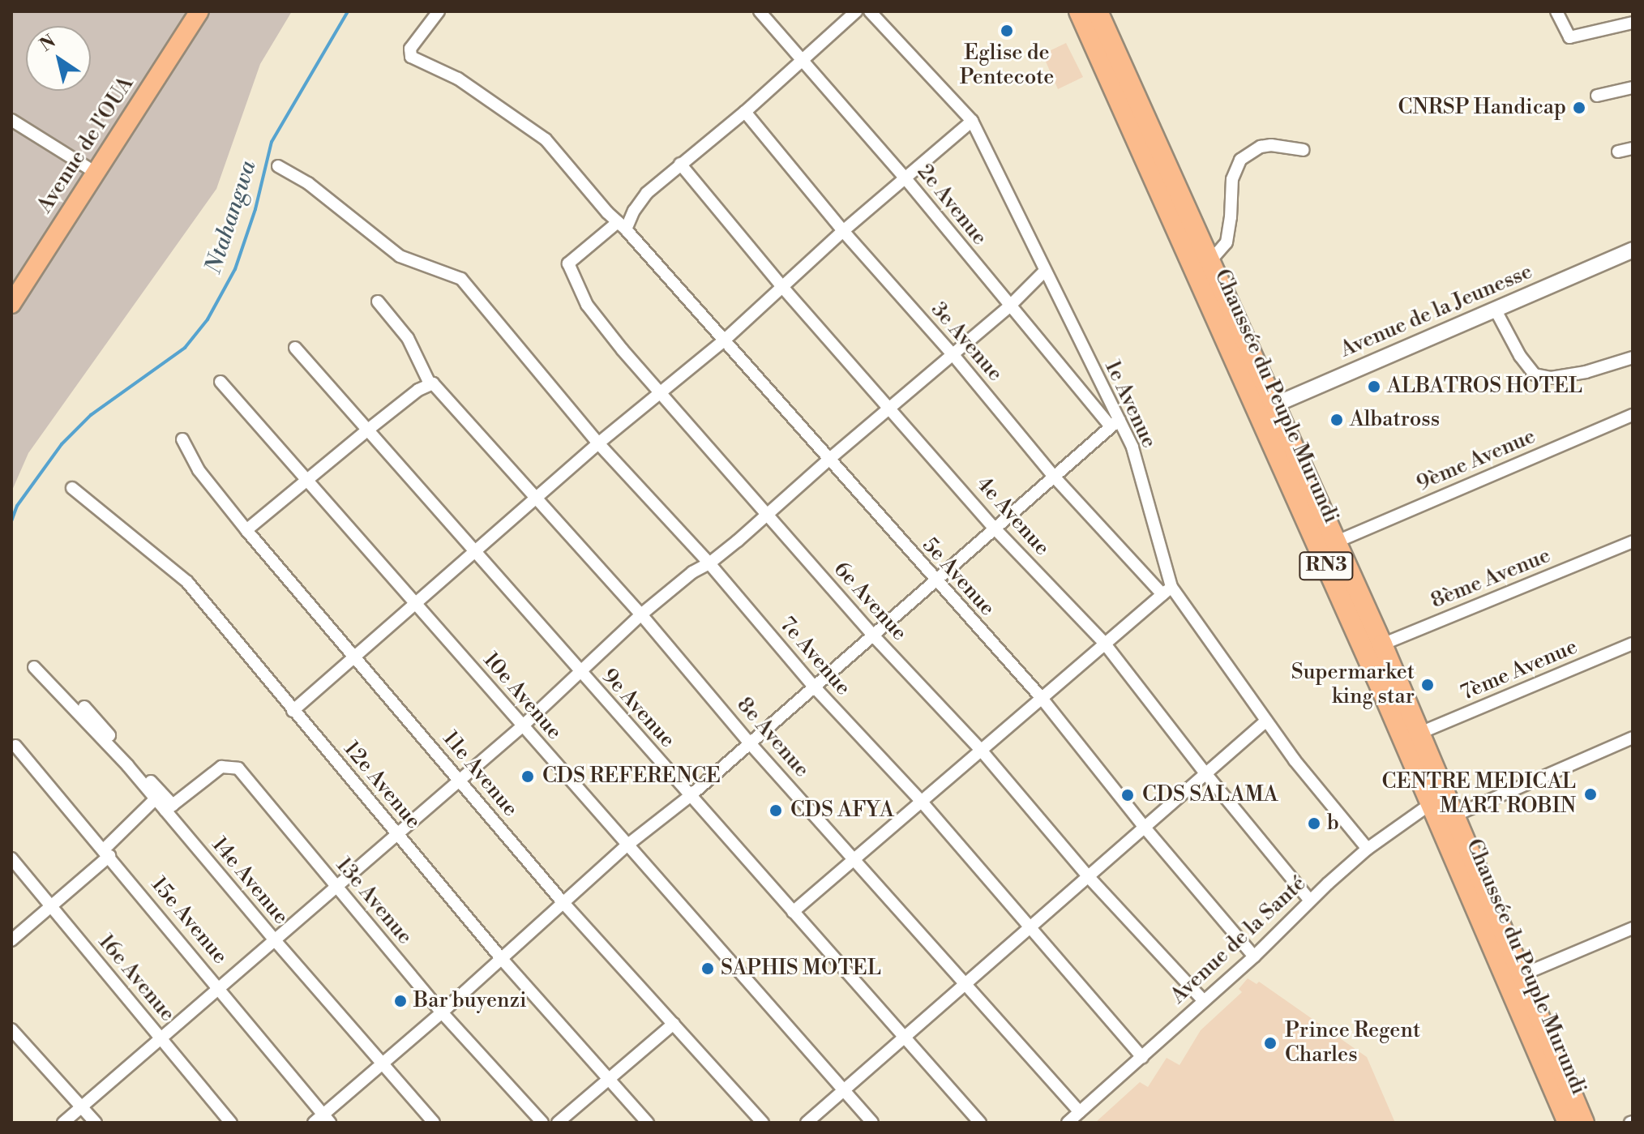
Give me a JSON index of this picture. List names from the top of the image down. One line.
{"streets":{"highway":["Chaussée du Peuple Murundi","RN3"],"main road":["Avenue de l'OUA"],"street":["2e Avenue","Avenue de la Jeunesse","3e Avenue","1e Avenue","9ème Avenue","4e Avenue","5e Avenue","8ème Avenue","6e Avenue","7e Avenue","7ème Avenue","10e Avenue","9e Avenue","8e Avenue","11e Avenue","12e Avenue","14e Avenue","13e Avenue","15e Avenue","Avenue de la Santé","16e Avenue"]},"crossings":[["2e Avenue","1e Avenue"],["Avenue de la Jeunesse","Chaussée du Peuple Murundi"],["3e Avenue","1e Avenue"],["Chaussée du Peuple Murundi","9ème Avenue"],["Chaussée du Peuple Murundi","8ème Avenue"],["Chaussée du Peuple Murundi","7ème Avenue"],["Chaussée du Peuple Murundi","Avenue de la Santé"],["1e Avenue","Avenue de la Santé"],["4e Avenue","Avenue de la Santé"],["5e Avenue","6e Avenue"],["5e Avenue","Avenue de la Santé"],["6e Avenue","Avenue de la Santé"],["7e Avenue","Avenue de la Santé"],["8e Avenue","Avenue de la Santé"],["14e Avenue","13e Avenue"]],"water":["Ntahangwa"],"places":["Eglise de Pentecote","CNRSP Handicap","ALBATROS HOTEL","Albatross","Supermarket king star","CDS REFERENCE","CENTRE MEDICAL MART ROBIN","CDS SALAMA","CDS AFYA","b","SAPHIS MOTEL","Bar buyenzi","Prince Regent Charles"],"north":"top left"}
